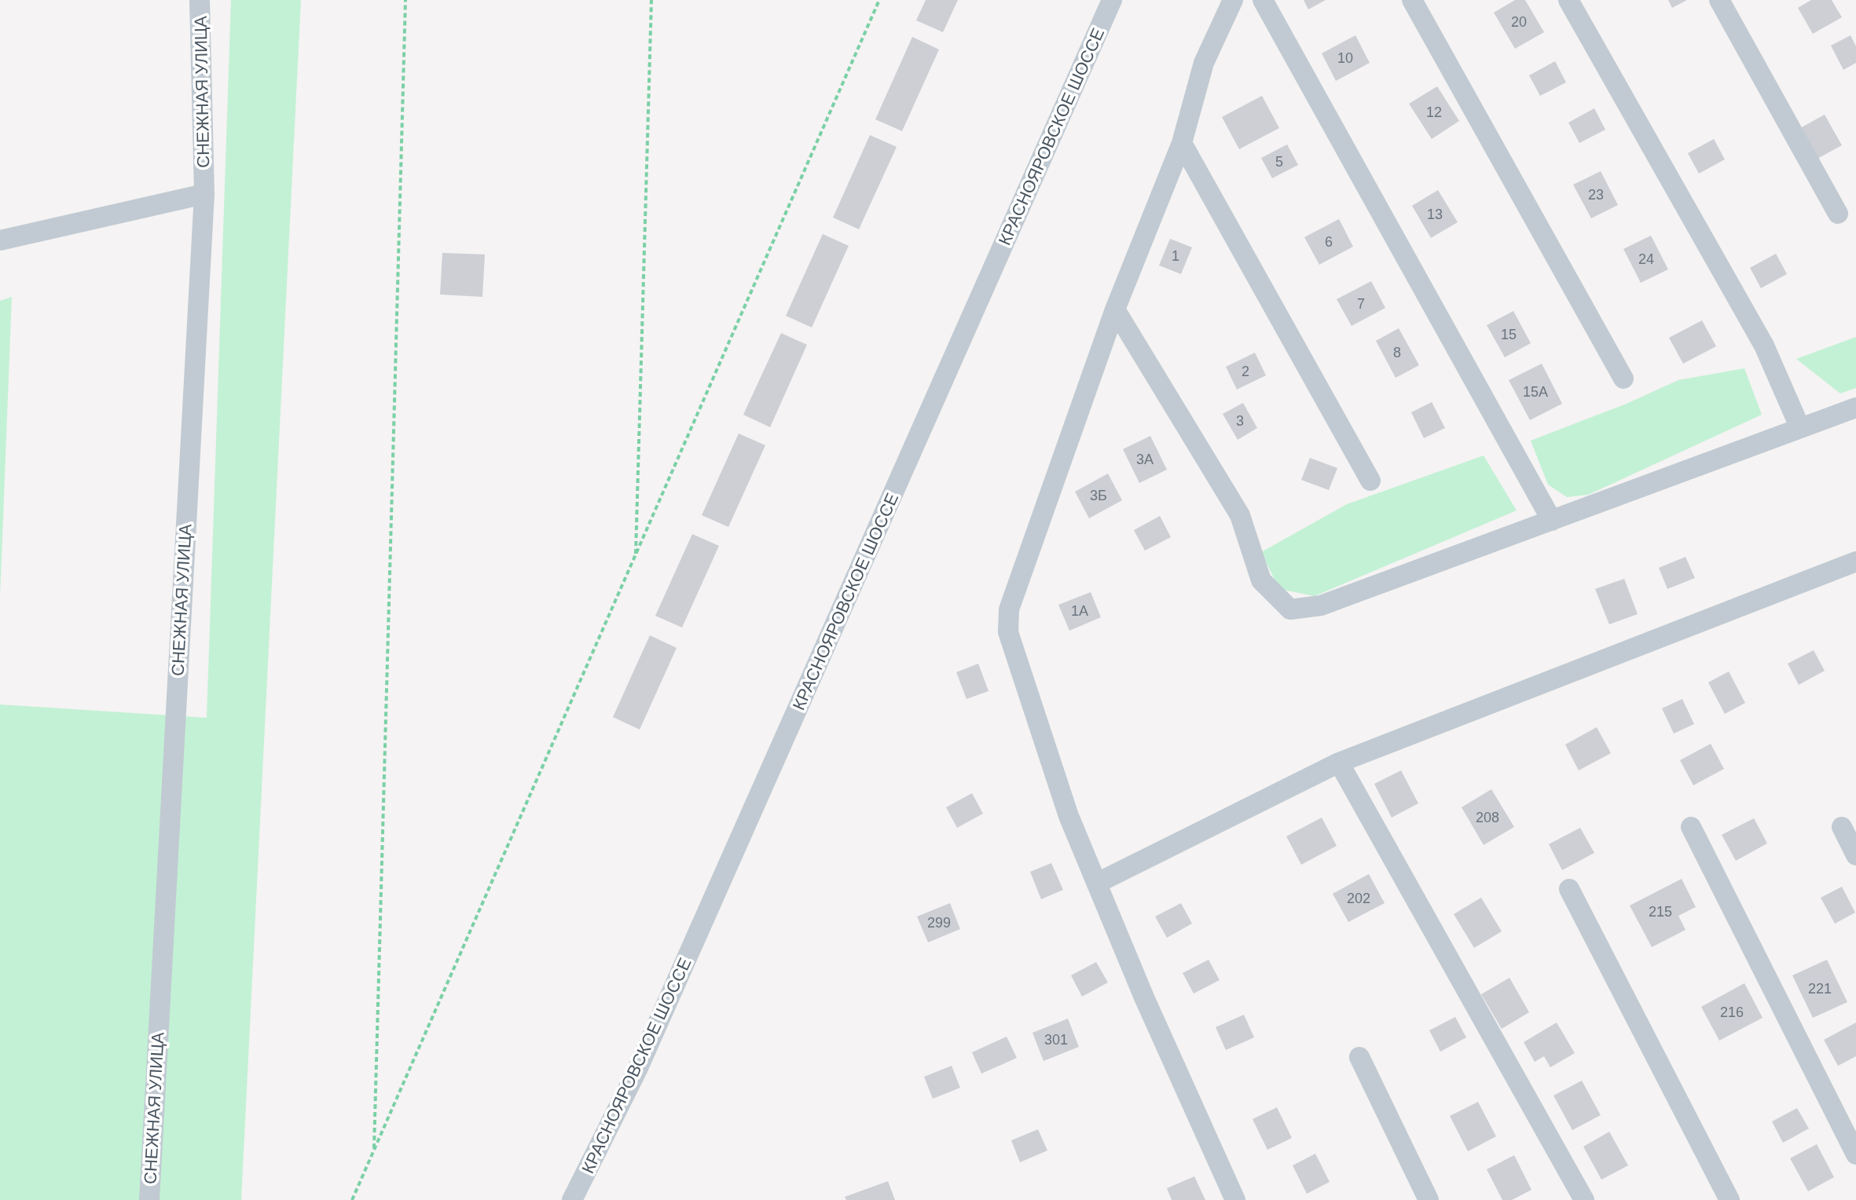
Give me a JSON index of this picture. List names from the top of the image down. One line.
{"streets":{"street":["СНЕЖНАЯ УЛИЦА","КРАСНОЯРОВСКОЕ ШОССЕ"]},"house_numbers":["20","10","12","5","23","13","6","1","24","7","15","8","2","15А","3","3А","3Б","1А","208","202","215","299","221","216","301"]}
